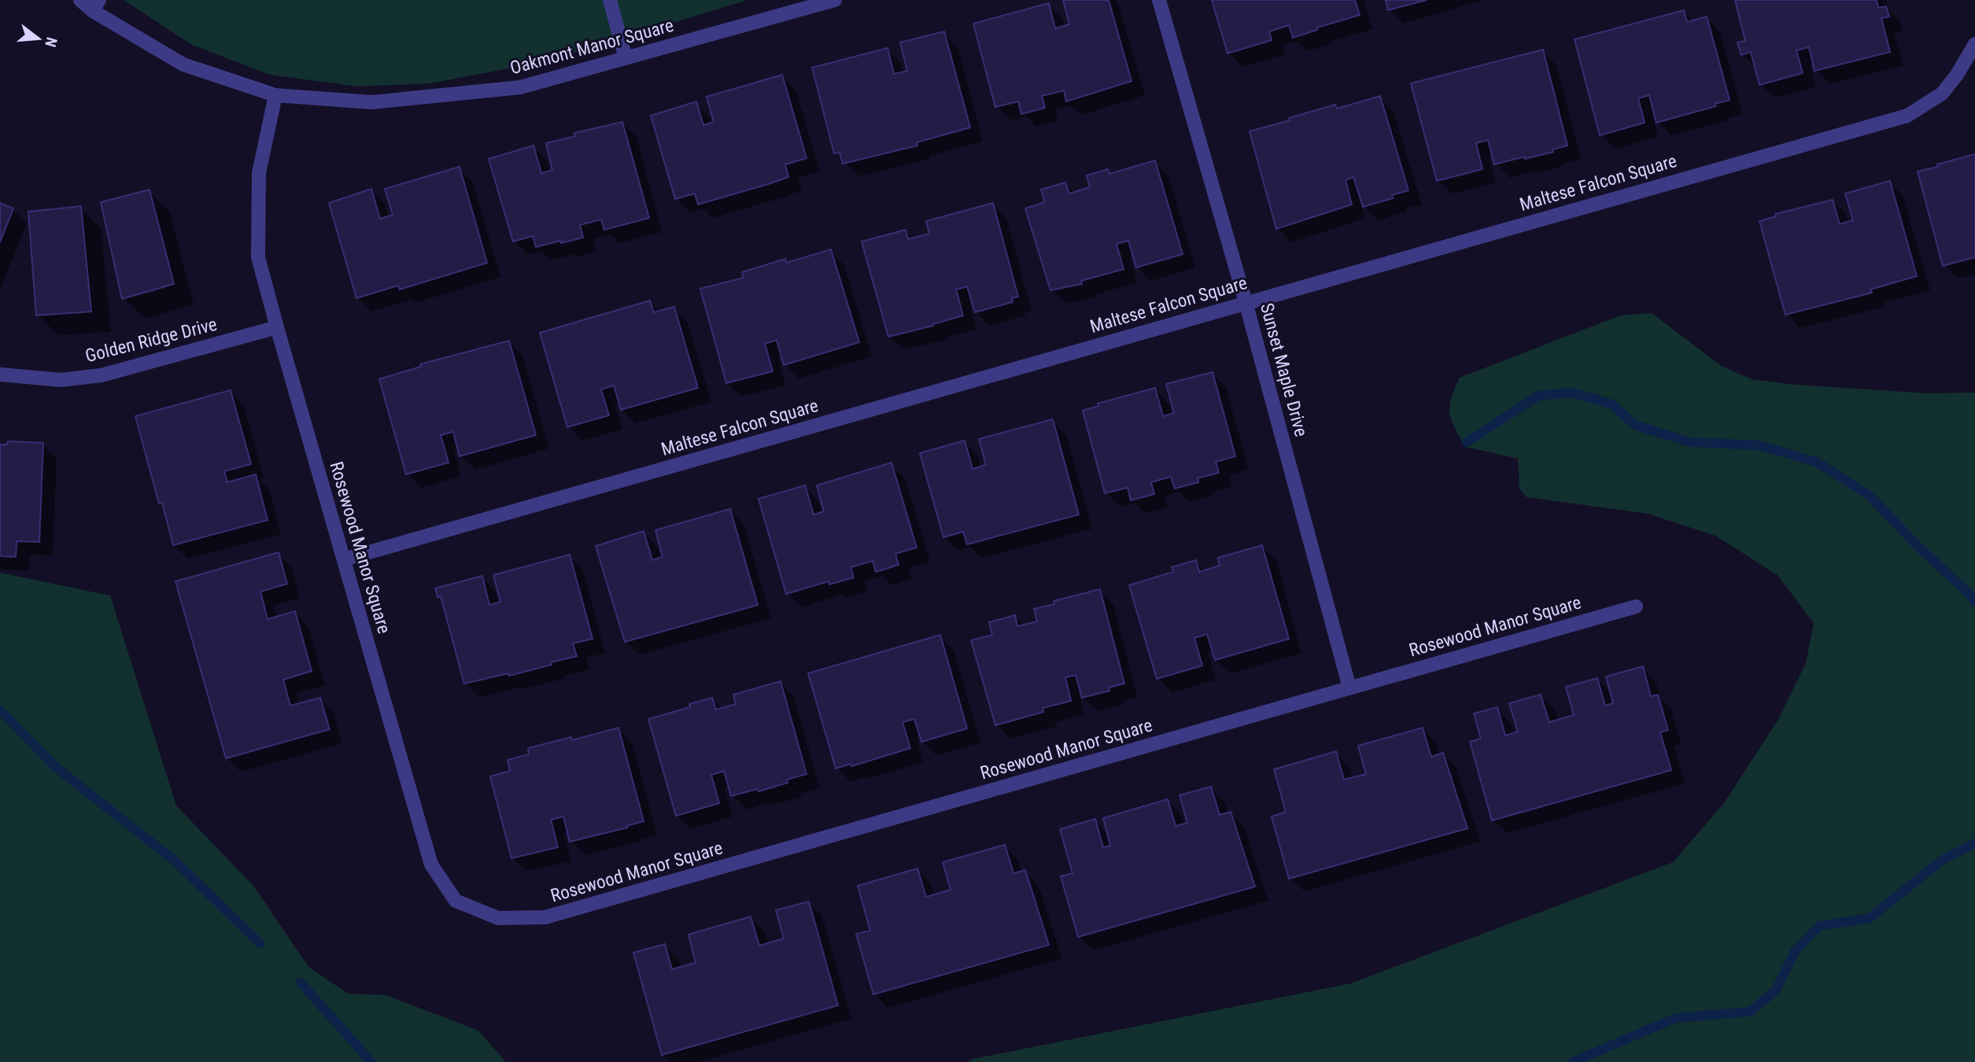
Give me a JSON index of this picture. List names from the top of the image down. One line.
{"streets":{"street":["Oakmont Manor Square","Maltese Falcon Square","Golden Ridge Drive","Sunset Maple Drive","Rosewood Manor Square"]},"crossings":[["Oakmont Manor Square","Rosewood Manor Square"],["Maltese Falcon Square","Sunset Maple Drive"],["Maltese Falcon Square","Rosewood Manor Square"],["Golden Ridge Drive","Rosewood Manor Square"],["Sunset Maple Drive","Rosewood Manor Square"]],"north":"right"}
